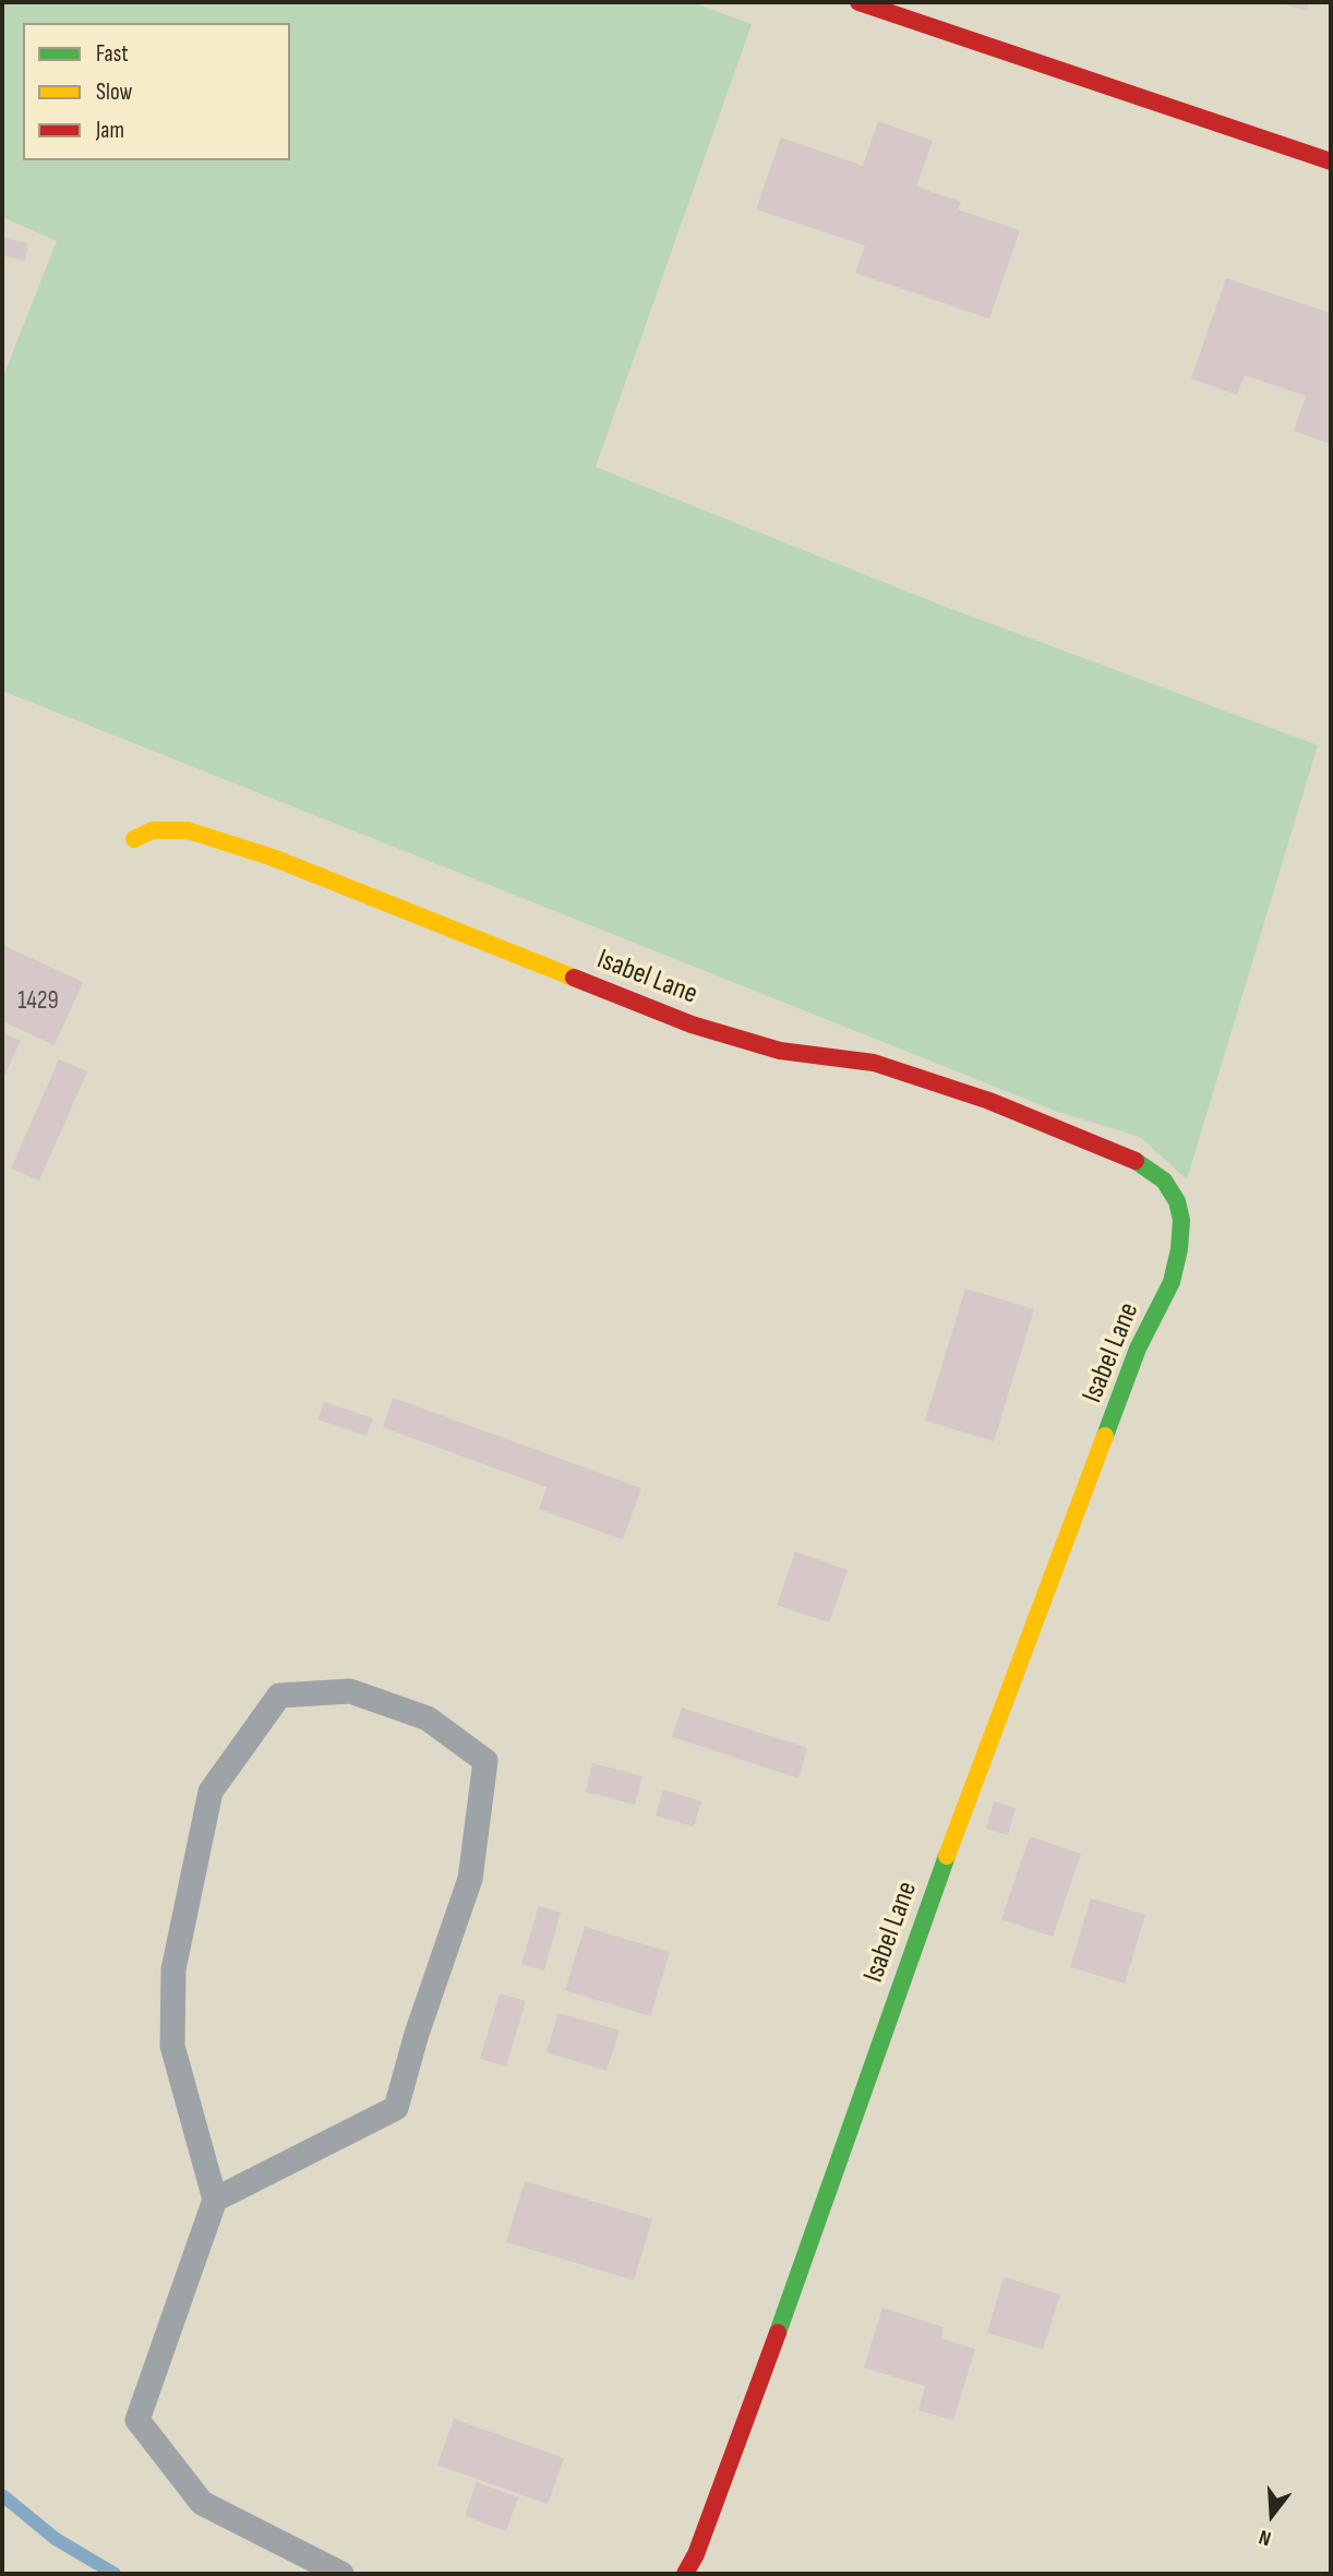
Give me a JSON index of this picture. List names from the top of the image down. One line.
{"streets":{"street":["Isabel Lane"]},"house_numbers":["1429"],"legend":["Fast","Slow","Jam"],"north":"bottom"}
